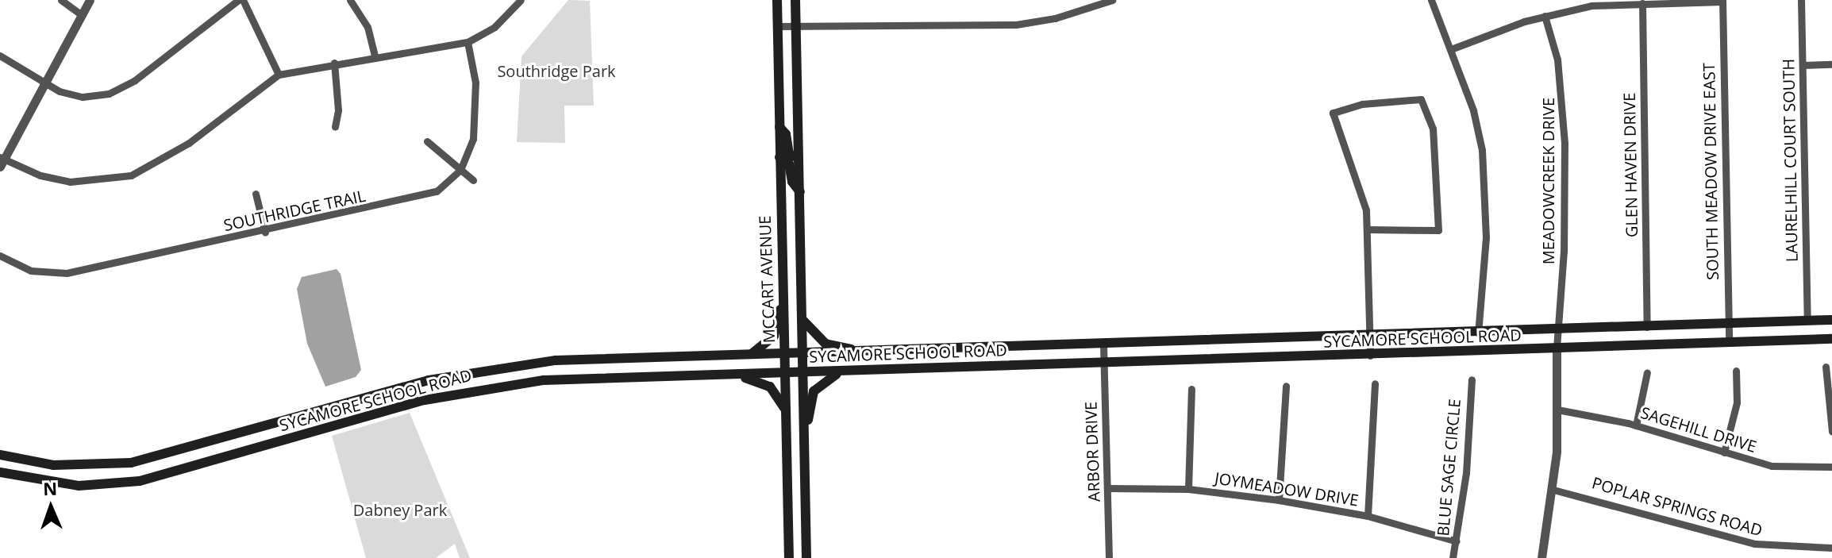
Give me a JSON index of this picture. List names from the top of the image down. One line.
{"streets":{"main road":["MCCART AVENUE","SYCAMORE SCHOOL ROAD"],"street":["LAURELHILL COURT SOUTH","GLEN HAVEN DRIVE","SOUTH MEADOW DRIVE EAST","MEADOWCREEK DRIVE","SOUTHRIDGE TRAIL","SAGEHILL DRIVE","ARBOR DRIVE","BLUE SAGE CIRCLE","JOYMEADOW DRIVE","POPLAR SPRINGS ROAD"]},"crossings":[["LAURELHILL COURT SOUTH","SYCAMORE SCHOOL ROAD"],["GLEN HAVEN DRIVE","SYCAMORE SCHOOL ROAD"],["SOUTH MEADOW DRIVE EAST","SYCAMORE SCHOOL ROAD"],["MEADOWCREEK DRIVE","SYCAMORE SCHOOL ROAD"],["MCCART AVENUE","SYCAMORE SCHOOL ROAD"],["SYCAMORE SCHOOL ROAD","ARBOR DRIVE"],["ARBOR DRIVE","JOYMEADOW DRIVE"],["BLUE SAGE CIRCLE","JOYMEADOW DRIVE"]],"parks":["Southridge Park","Dabney Park"],"north":"top"}
